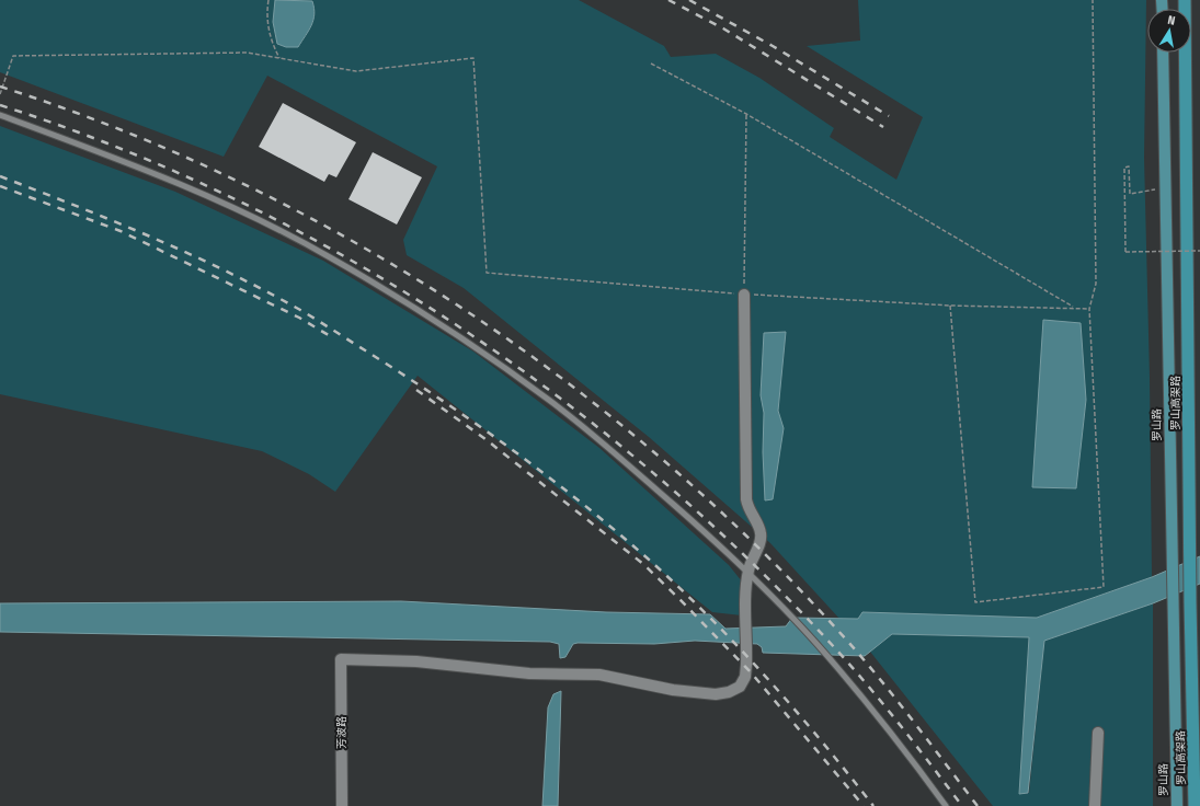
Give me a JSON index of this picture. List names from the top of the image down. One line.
{"streets":{"highway":["罗山高架路"],"main road":["罗山路"],"street":["芳波路"]},"north":"top"}
